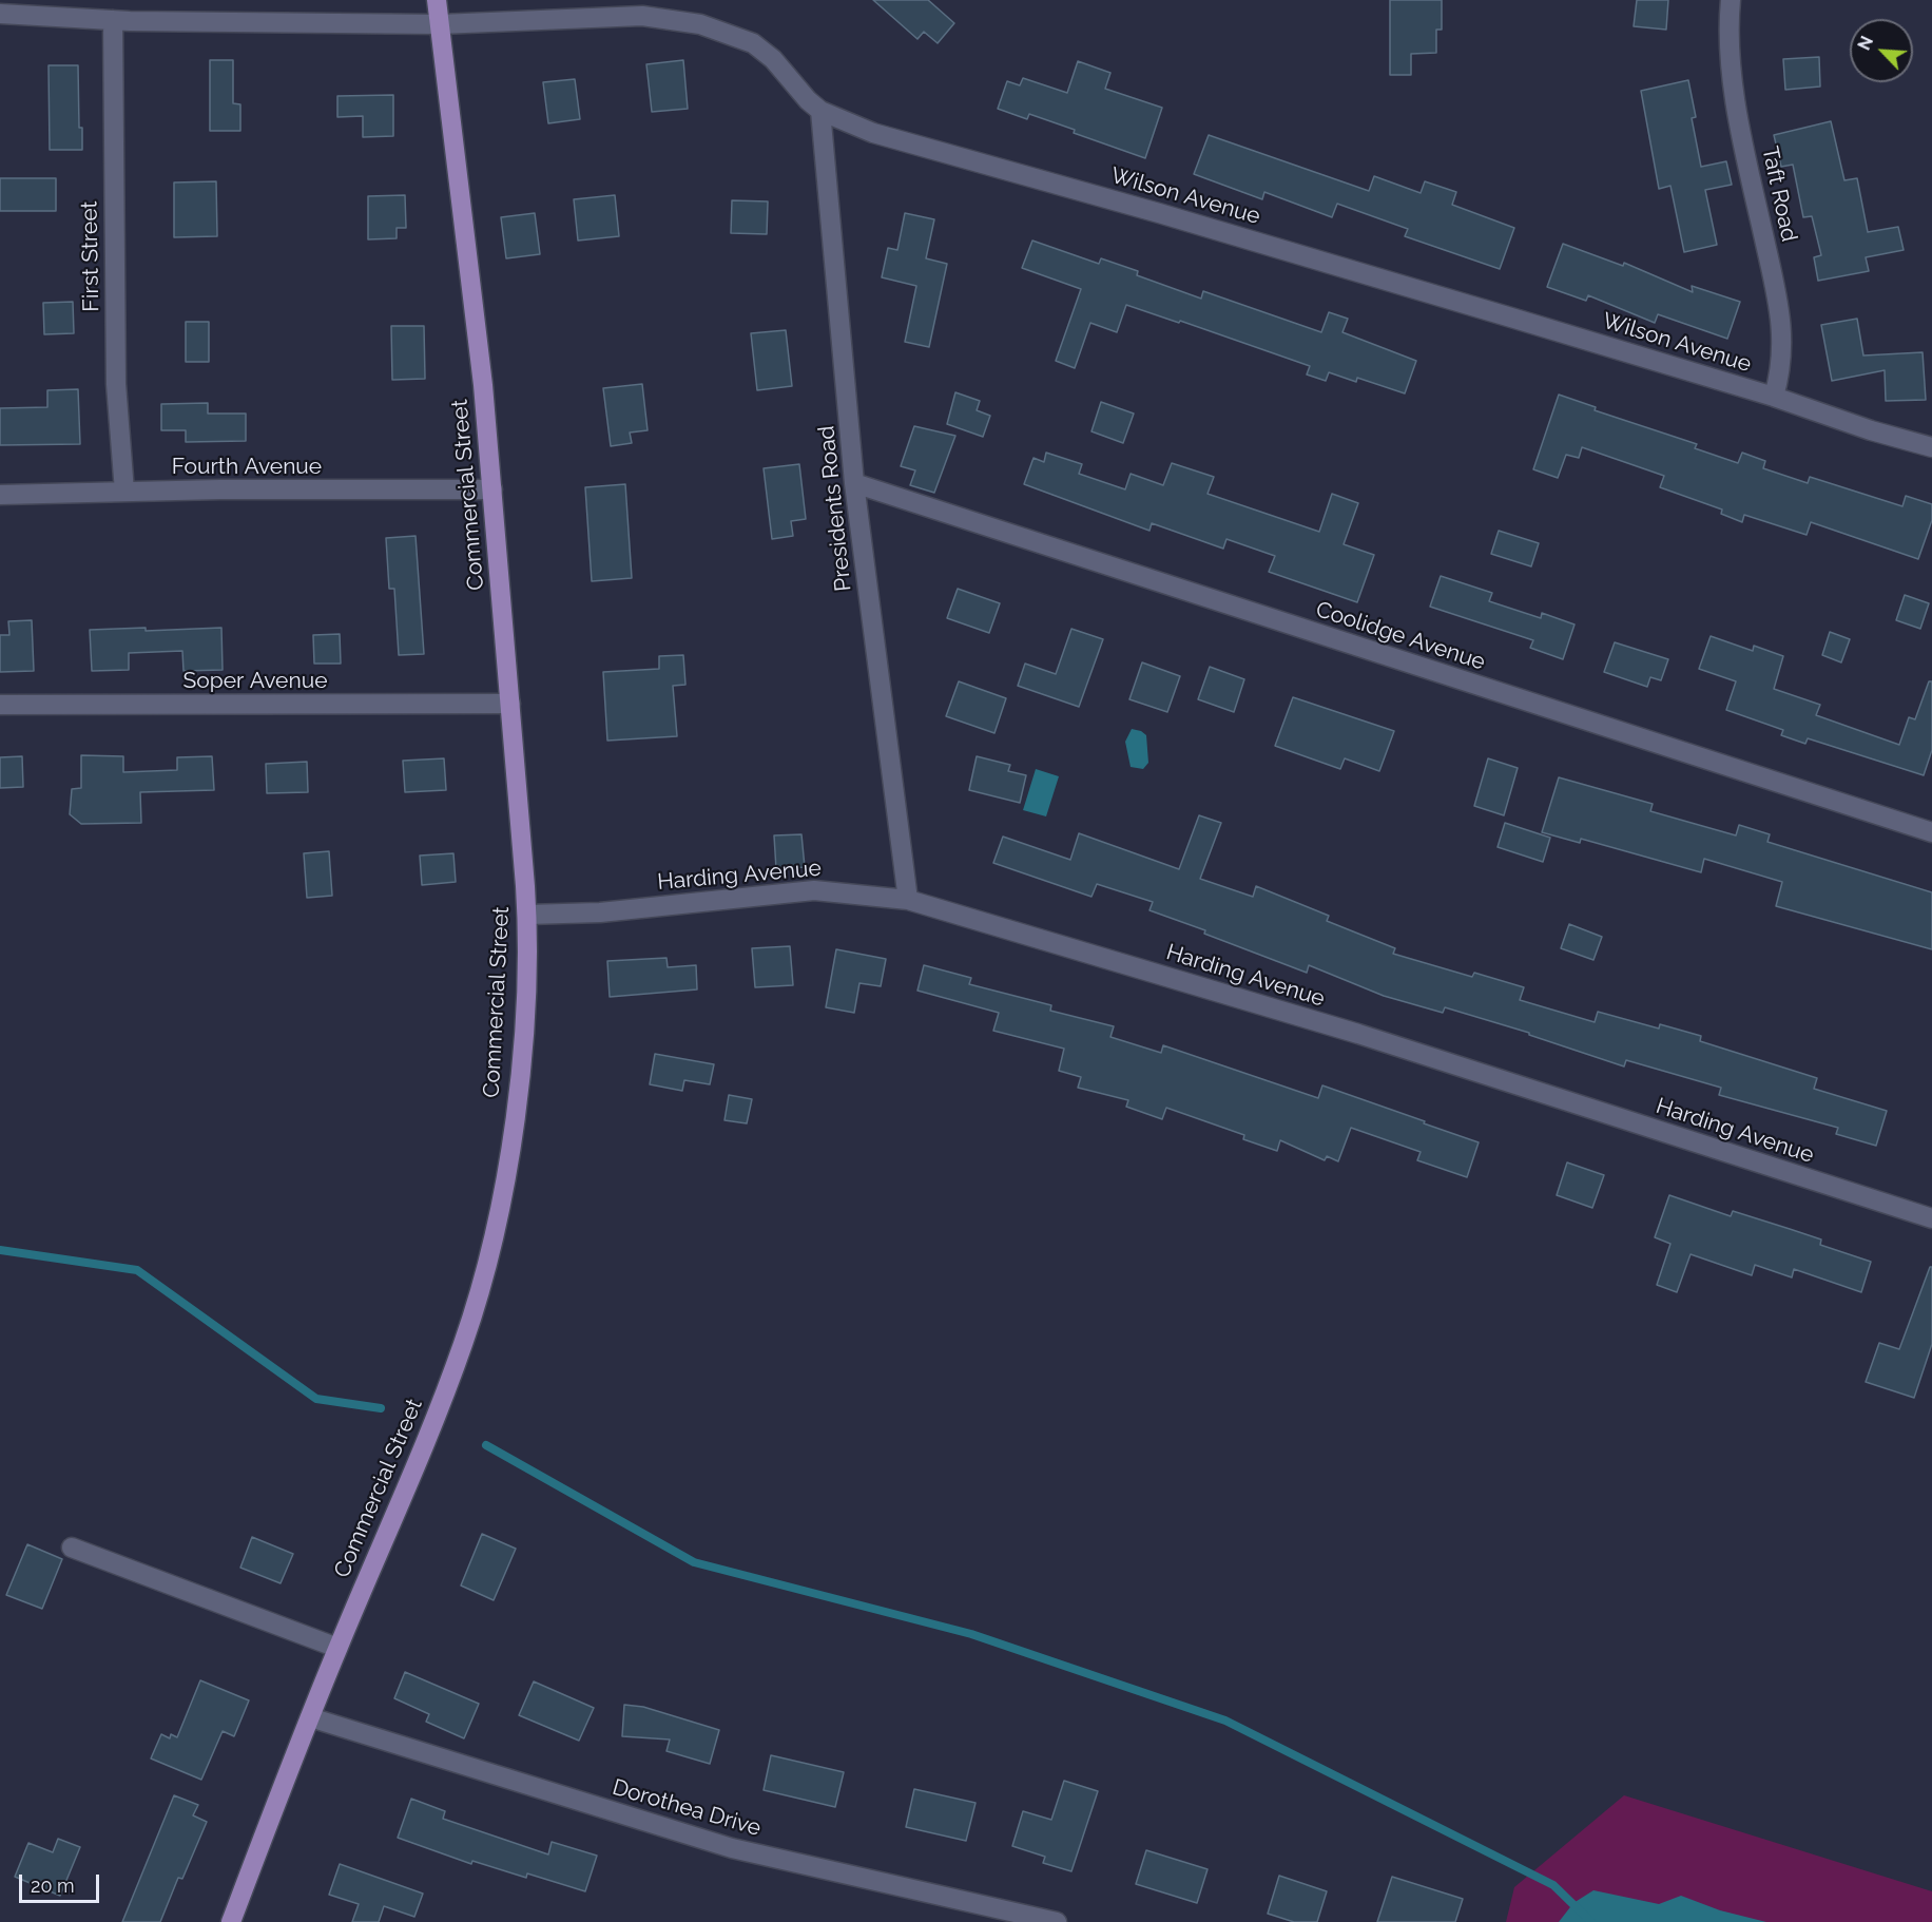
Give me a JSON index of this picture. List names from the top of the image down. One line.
{"streets":{"main road":["Commercial Street"],"street":["Taft Road","Wilson Avenue","First Street","Fourth Avenue","Presidents Road","Coolidge Avenue","Soper Avenue","Harding Avenue","Dorothea Drive"]},"crossings":[["Taft Road","Wilson Avenue"],["Wilson Avenue","First Street"],["Wilson Avenue","Commercial Street"],["Wilson Avenue","Presidents Road"],["First Street","Fourth Avenue"],["Fourth Avenue","Commercial Street"],["Commercial Street","Soper Avenue"],["Commercial Street","Harding Avenue"],["Commercial Street","Dorothea Drive"],["Presidents Road","Coolidge Avenue"],["Presidents Road","Harding Avenue"]],"scale_bar":"20 m","north":"top left"}
